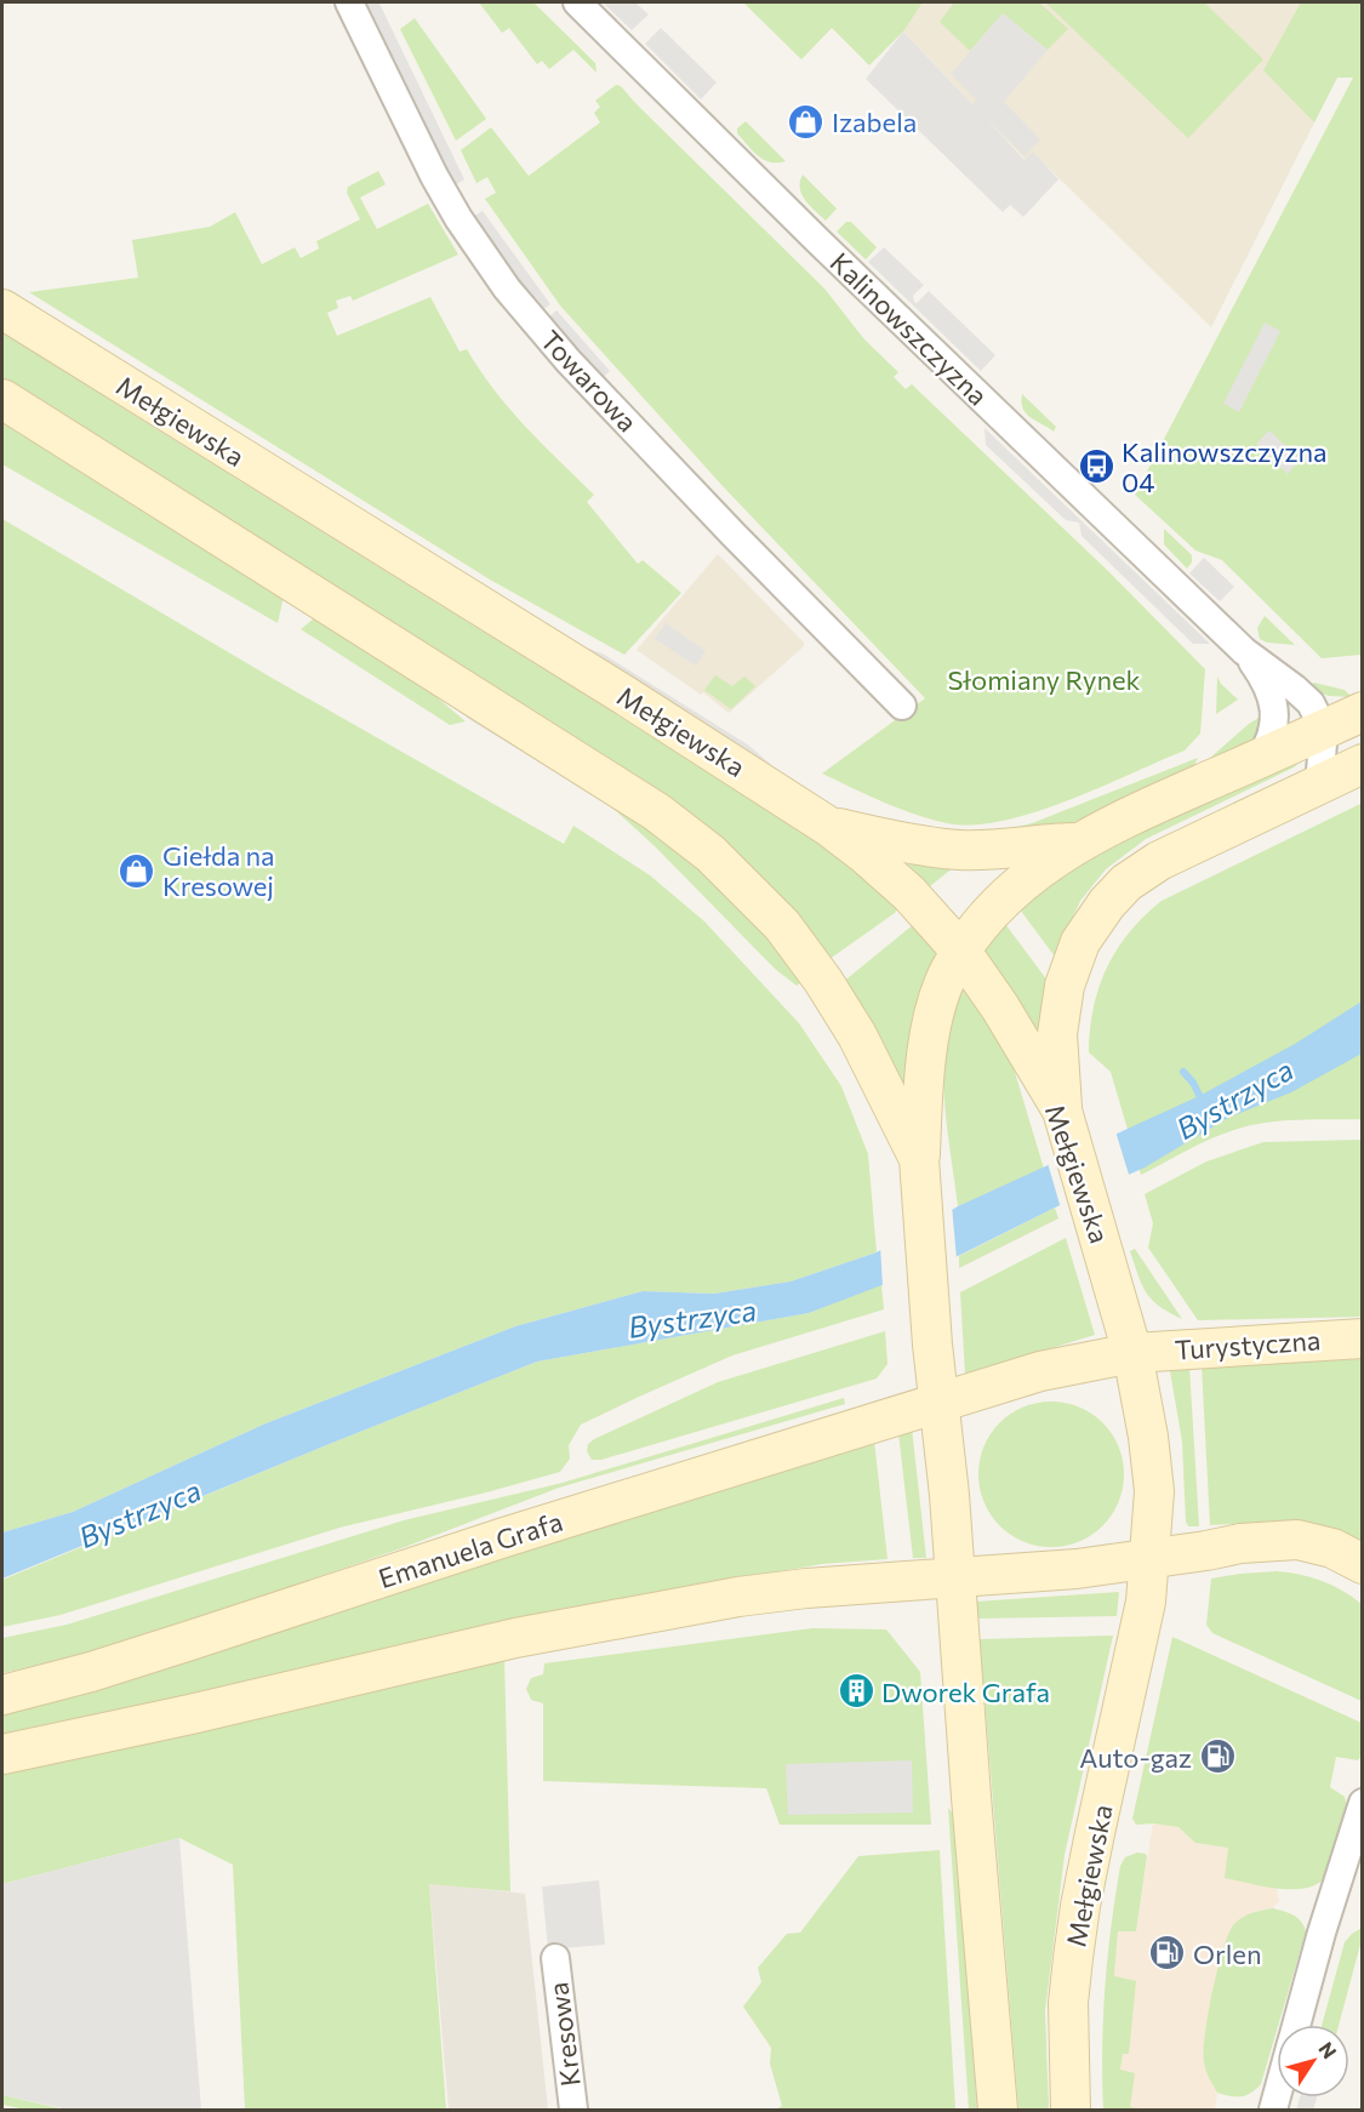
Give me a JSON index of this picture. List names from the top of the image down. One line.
{"streets":{"main road":["Mełgiewska","Turystyczna","Emanuela Grafa"],"street":["Kalinowszczyzna","Towarowa","Kresowa"]},"crossings":[["Mełgiewska","Turystyczna"],["Turystyczna","Emanuela Grafa"]],"water":["Bystrzyca"],"parks":["Słomiany Rynek"],"places":{"shop":["Izabela","Giełda na Kresowej"],"bus stop":["Kalinowszczyzna 04"],"building":["Dworek Grafa"],"fuel station":["Auto-gaz","Orlen"]},"north":"top right"}
